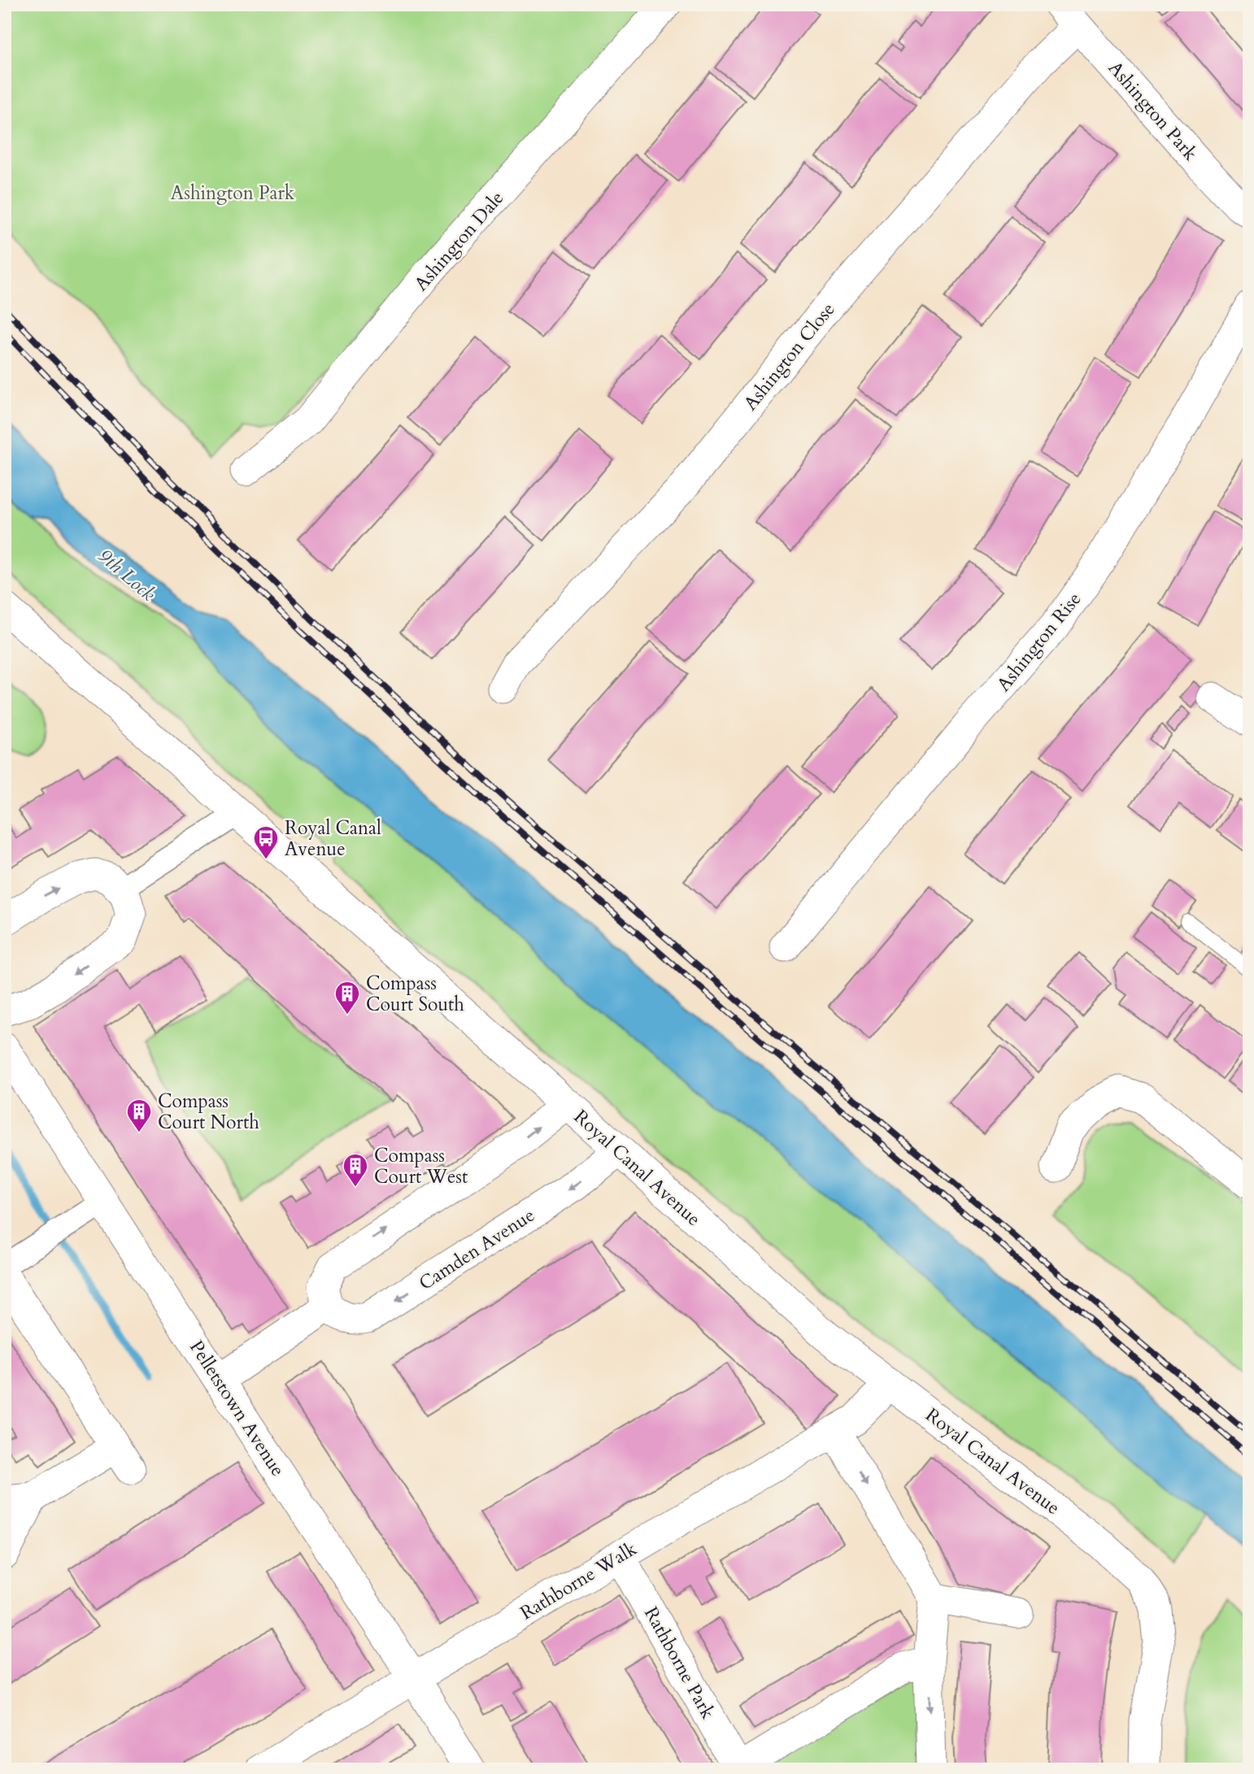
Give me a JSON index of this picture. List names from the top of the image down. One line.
{"streets":{"street":["Ashington Park","Ashington Dale","Ashington Close","Ashington Rise","Royal Canal Avenue","Camden Avenue","Pelletstown Avenue","Rathborne Walk","Rathborne Park"]},"crossings":[["Ashington Park","Ashington Close"],["Royal Canal Avenue","Camden Avenue"],["Royal Canal Avenue","Rathborne Walk"],["Pelletstown Avenue","Rathborne Walk"],["Rathborne Walk","Rathborne Park"]],"water":["9th Lock"],"parks":["Ashington Park"],"places":{"bus stop":["Royal Canal Avenue"],"building":["Compass Court South","Compass Court North","Compass Court West"]}}
